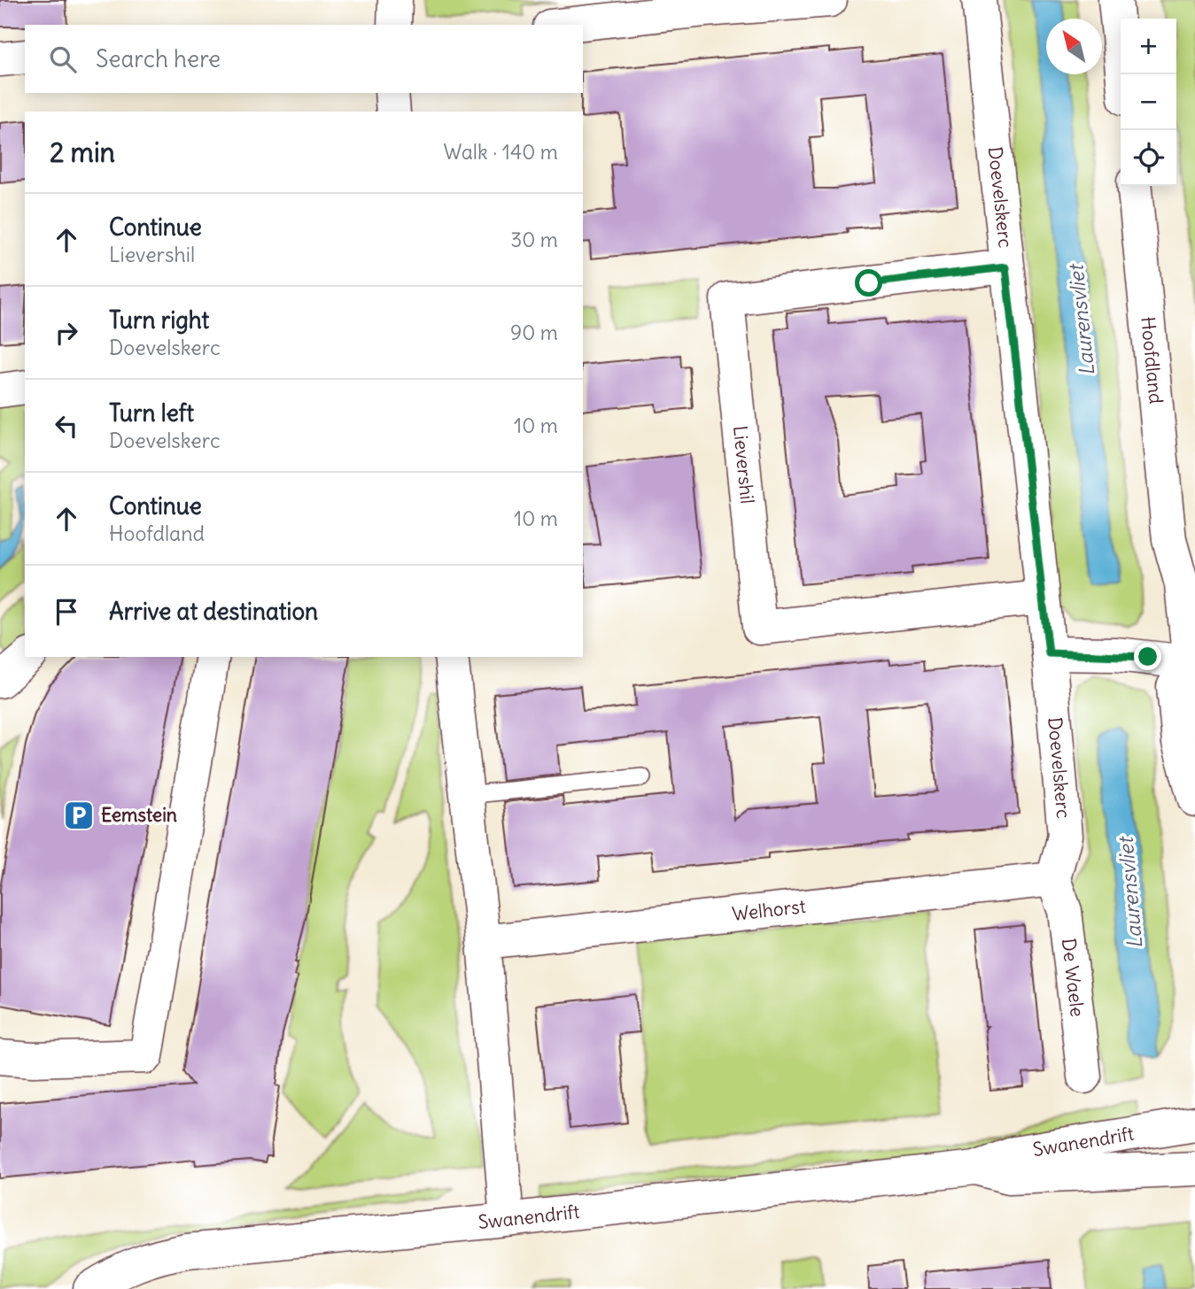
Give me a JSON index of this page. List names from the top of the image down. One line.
{"streets":{"street":["Doevelskerc","Hoofdland","Lievershil","Welhorst","De Waele","Swanendrift"]},"crossings":[["Doevelskerc","Lievershil"],["Doevelskerc","Welhorst"],["Doevelskerc","De Waele"],["Welhorst","De Waele"]],"water":["Laurensvliet"],"places":{"parking":["Eemstein"]},"north":"top left","page":{"map_buttons":["+","−"],"search":"Search here","heading":["2 min","Walk · 140 m"],"list":[["Continue","Lievershil","30 m"],["Turn right","Doevelskerc","90 m"],["Turn left","Doevelskerc","10 m"],["Continue","Hoofdland","10 m"],"Arrive at destination"]}}
